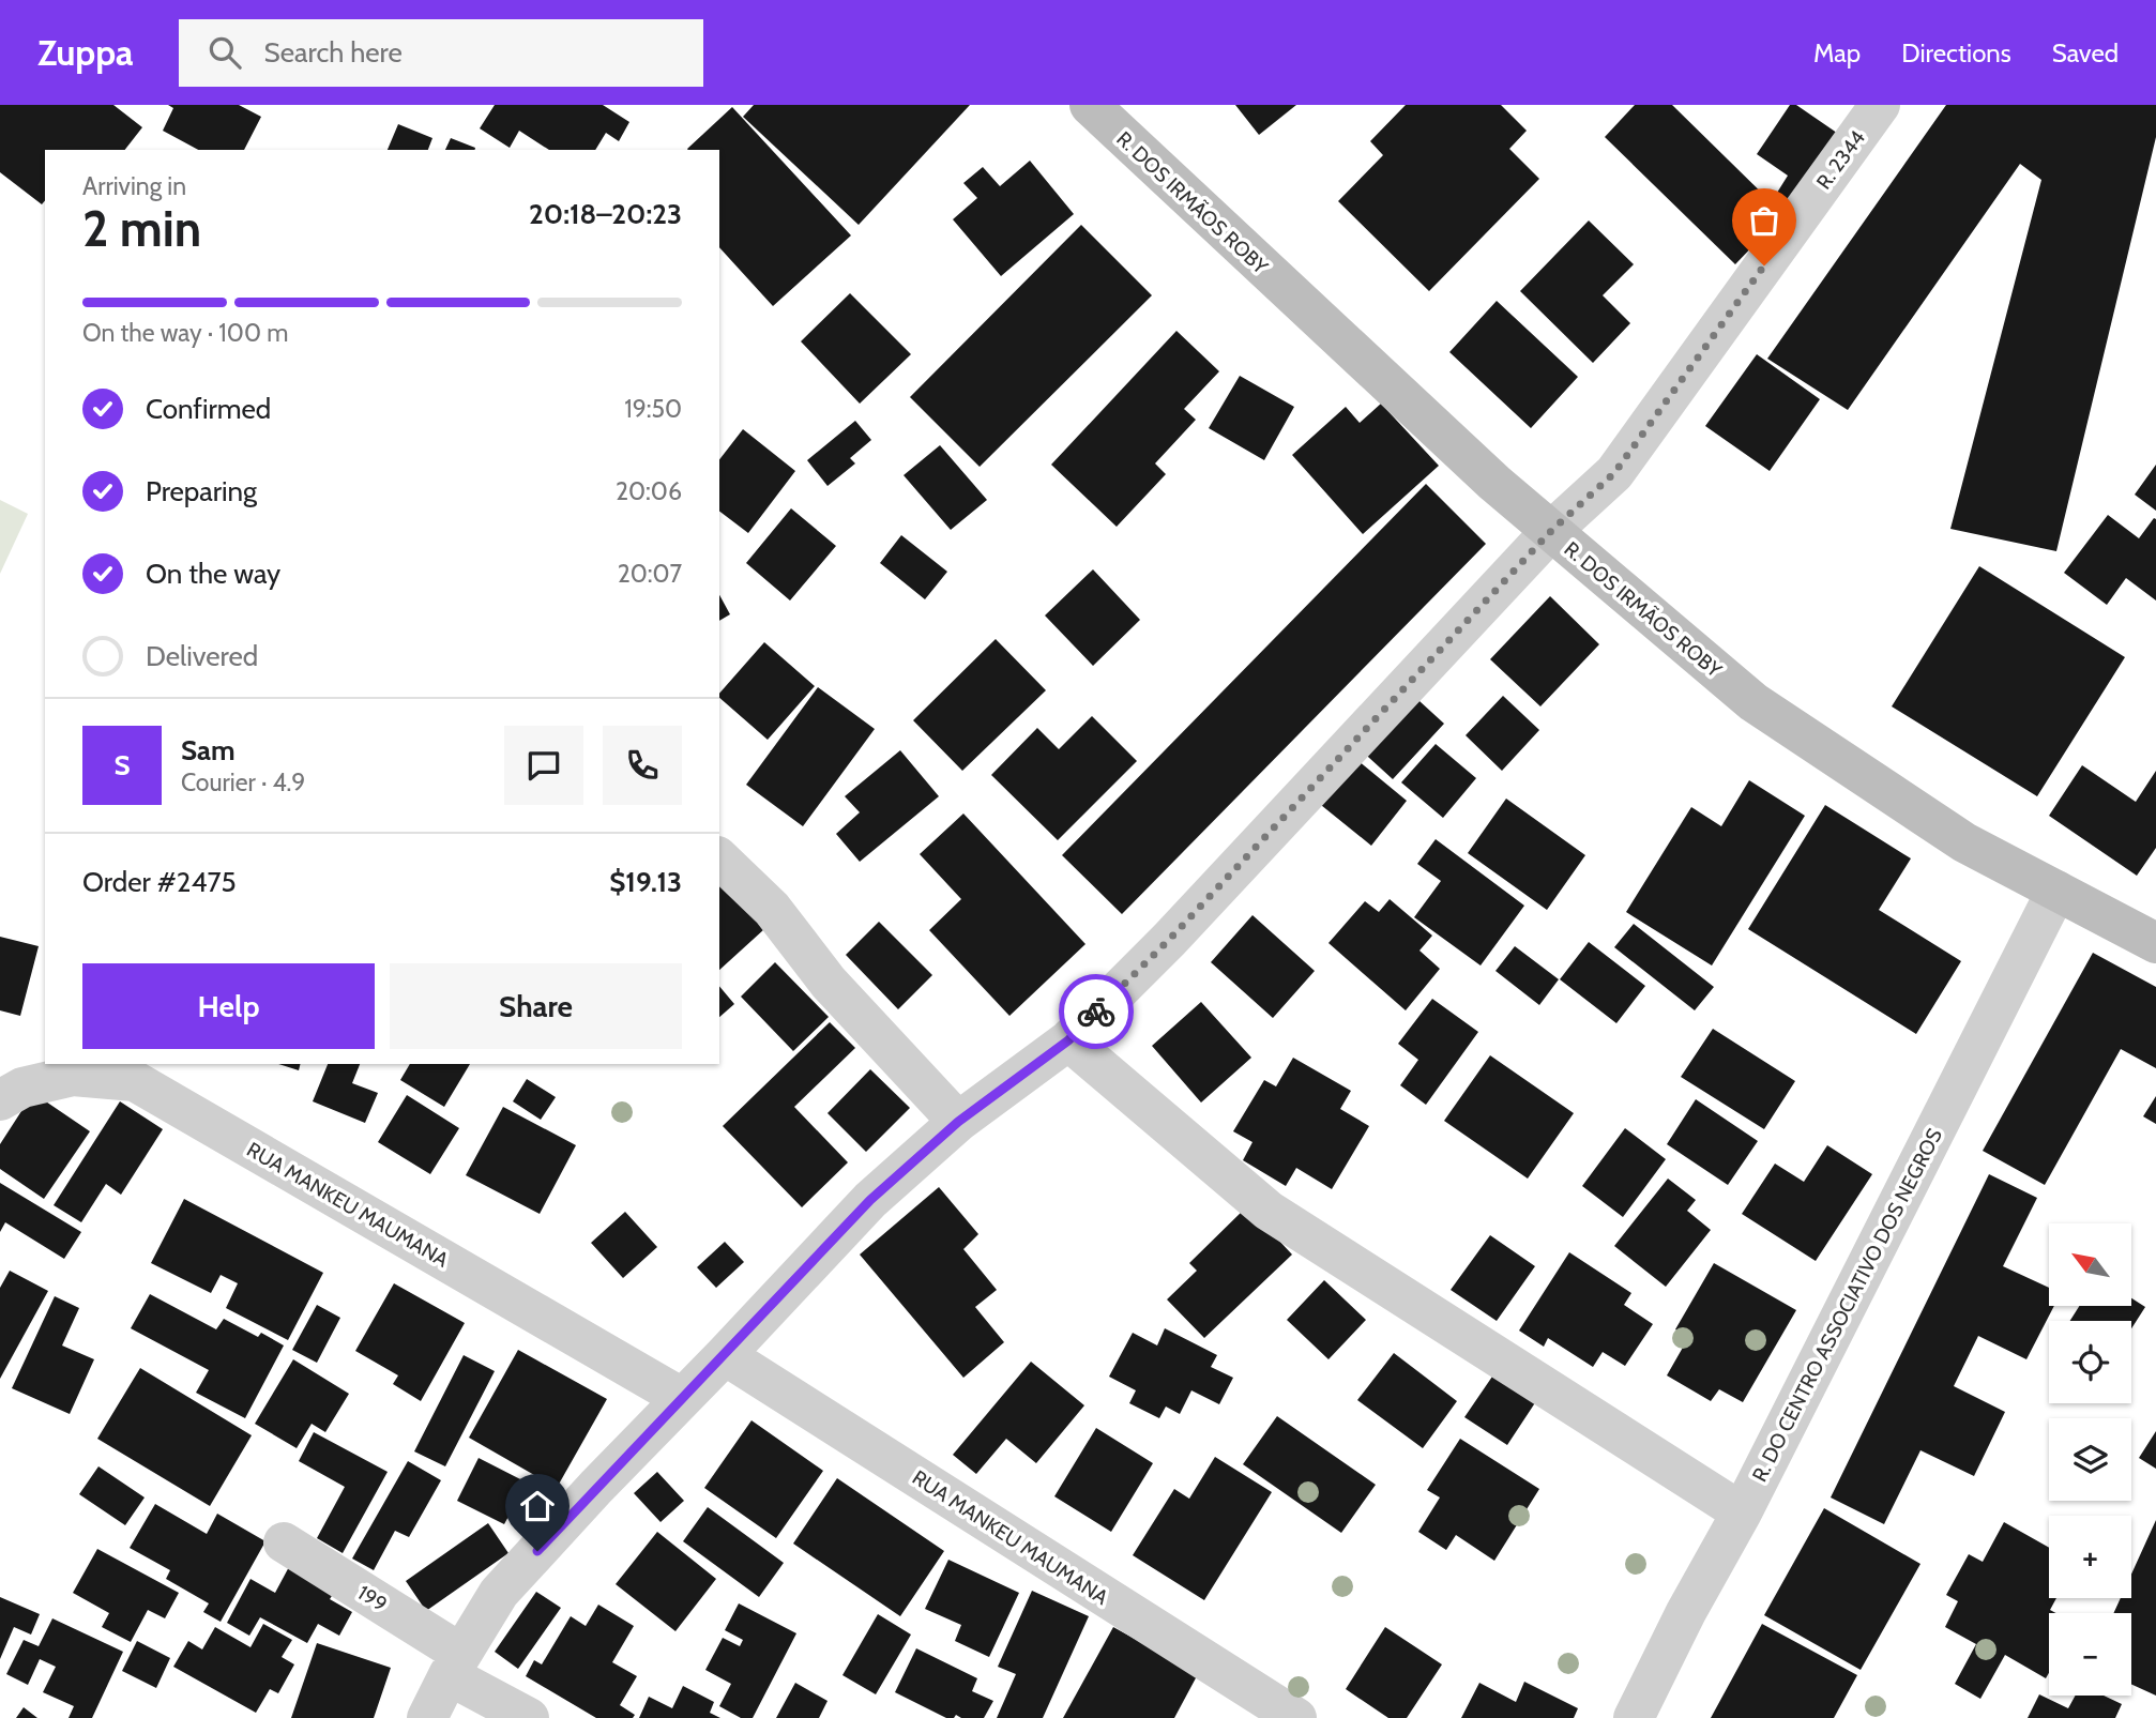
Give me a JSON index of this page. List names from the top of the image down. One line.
{"streets":{"street":["R. 2344","R. DOS IRMÃOS ROBY","RUA MANKEU MAUMANA","R. DO CENTRO ASSOCIATIVO DOS NEGROS","199"]},"crossings":[["R. 2344","R. DOS IRMÃOS ROBY"],["R. 2344","RUA MANKEU MAUMANA"],["R. 2344","199"],["R. DOS IRMÃOS ROBY","R. DO CENTRO ASSOCIATIVO DOS NEGROS"]],"north":"top left","page":{"header":"Zuppa","search":"Search here","nav":["Map","Directions","Saved"],"heading":["2 min","Arriving in","20:18–20:23"],"panel":["Sam","Courier · 4.9","Order #2475","$19.13"],"bar":"On the way · 100 m","list":[["Confirmed","19:50"],["Preparing","20:06"],["On the way","20:07"],"Delivered"],"round":"S","buttons":["Help","Share"],"map_buttons":["+","−"]}}
